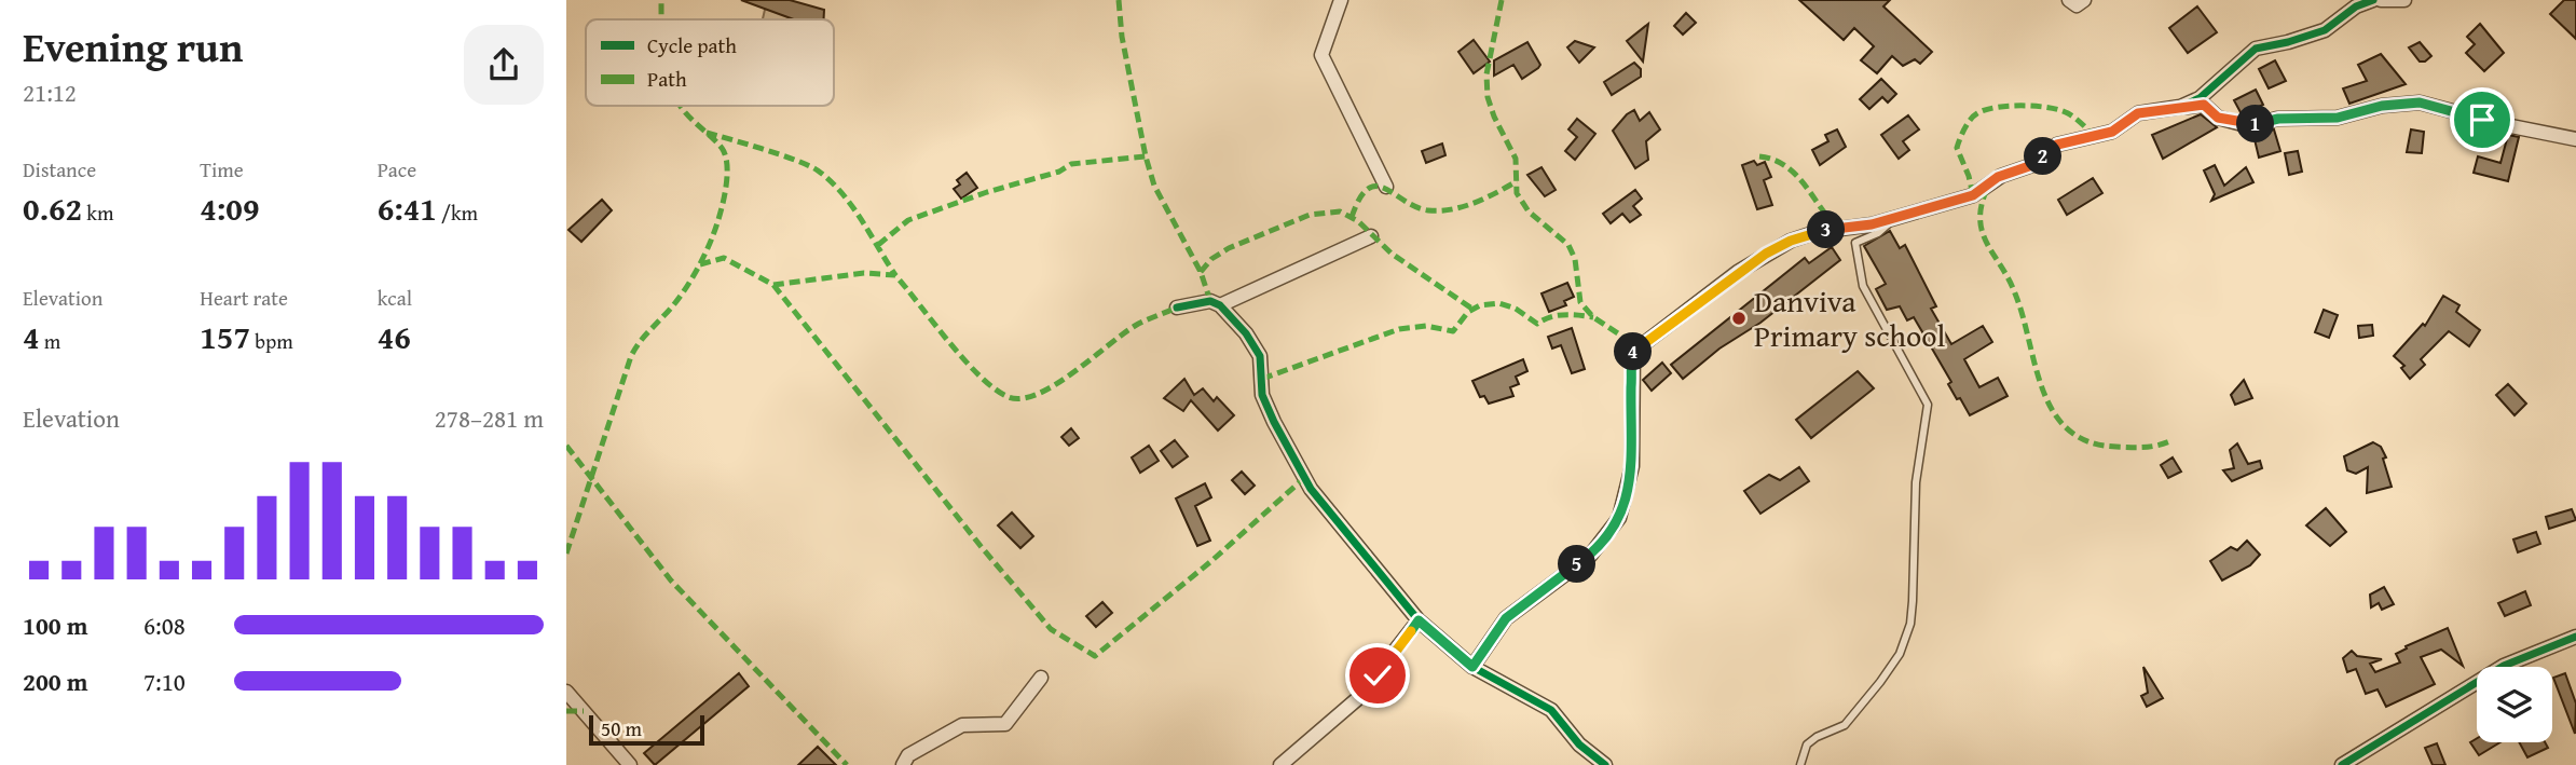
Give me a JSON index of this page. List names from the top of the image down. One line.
{"places":["Danviva Primary school"],"legend":["Cycle path","Path"],"scale_bar":"50 m","page":{"heading":["Evening run","21:12"],"pins":["1","2","3","4","5"],"stats":[["Distance","0.62 km"],["Time","4:09"],["Pace","6:41 /km"],["Elevation","4 m"],["Heart rate","157 bpm"],["kcal","46"]],"chart":["Elevation","278–281 m"],"list":[{"name":"100 m","note":"6:08"},{"name":"200 m","note":"7:10"}],"scale":"50 m"}}
